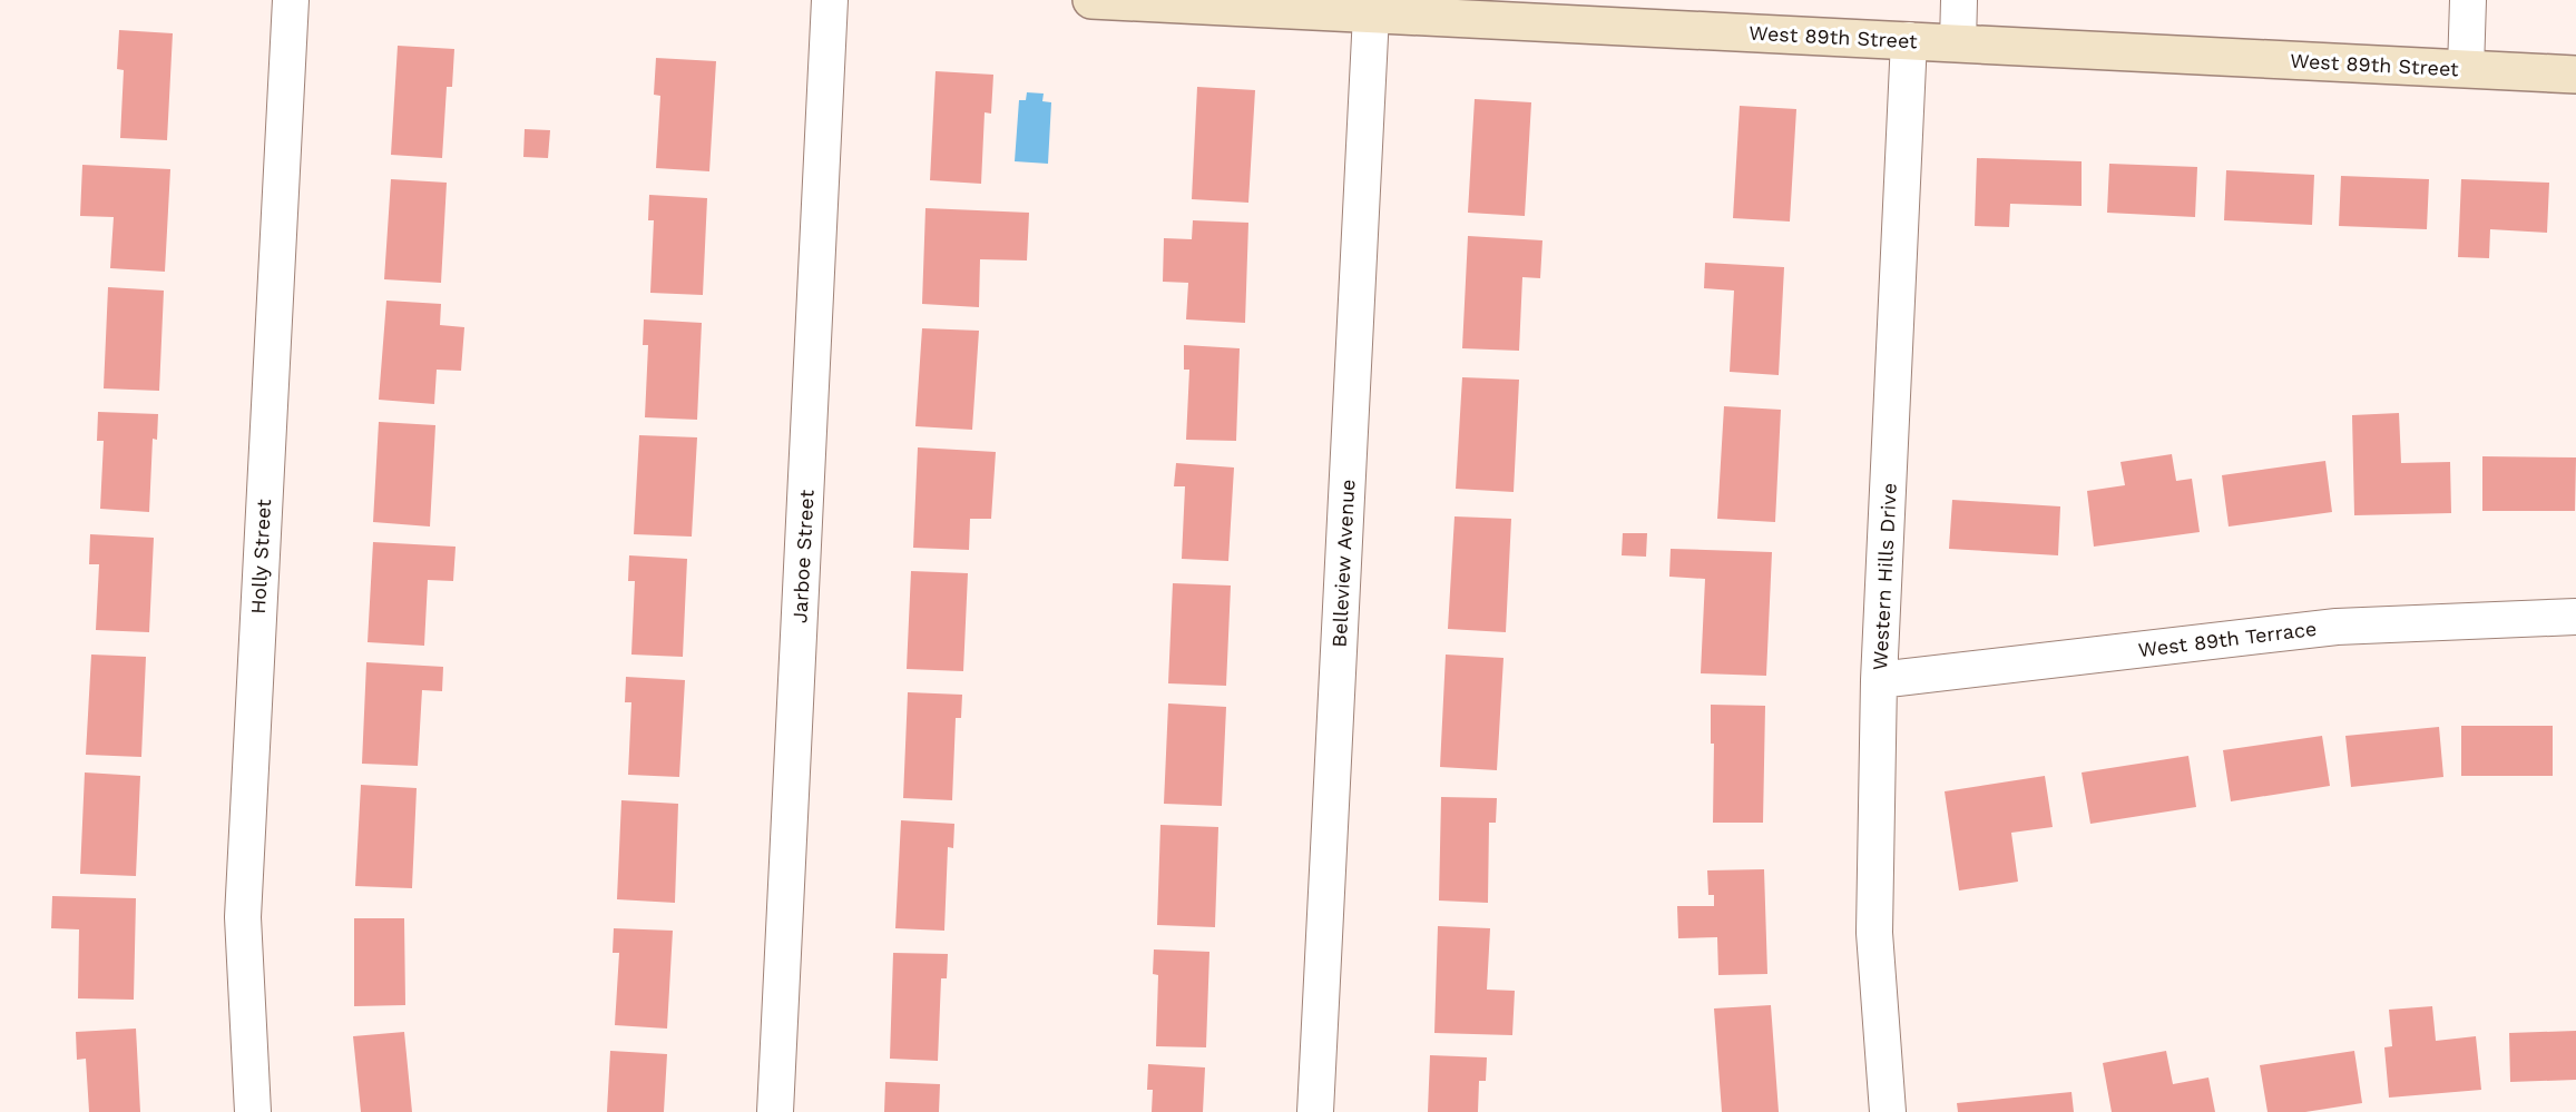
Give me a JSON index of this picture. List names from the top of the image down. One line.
{"streets":{"street":["West 89th Street","Holly Street","Jarboe Street","Belleview Avenue","Western Hills Drive","West 89th Terrace"]},"crossings":[["West 89th Street","Belleview Avenue"],["West 89th Street","Western Hills Drive"],["Western Hills Drive","West 89th Terrace"]]}
